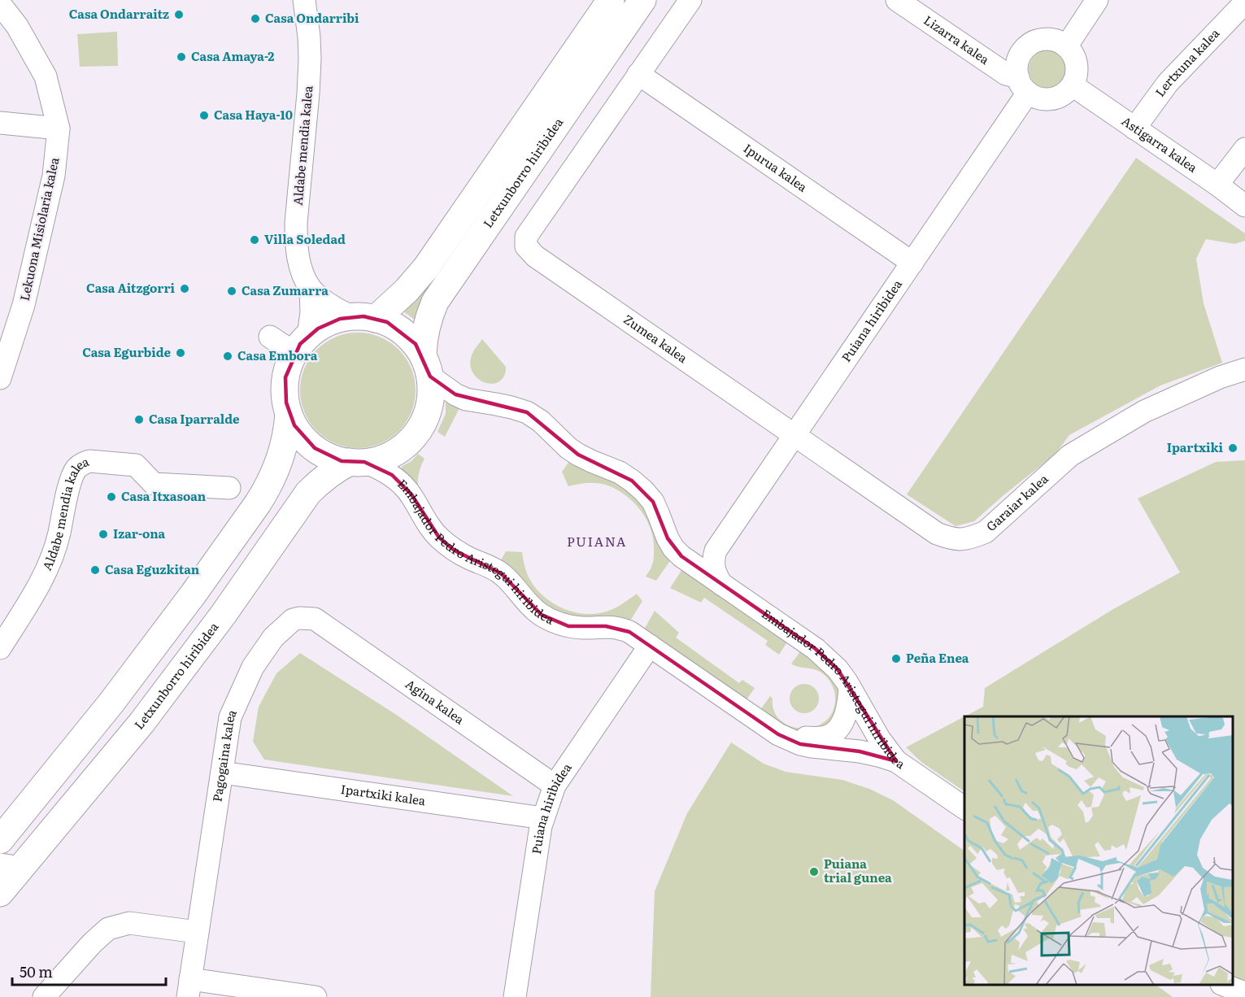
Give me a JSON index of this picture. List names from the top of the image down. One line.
{"streets":{"main road":["Letxunborro hiribidea"],"street":["Lizarra kalea","Lertxuna kalea","Astigarra kalea","Aldabe mendia kalea","Ipurua kalea","Lekuona Misiolaria kalea","Puiana hiribidea","Zumea kalea","Garaiar kalea","Embajador Pedro Aristegui hiribidea","Agina kalea","Pagogaina kalea","Ipartxiki kalea"]},"crossings":[["Lizarra kalea","Astigarra kalea"],["Lizarra kalea","Puiana hiribidea"],["Lertxuna kalea","Astigarra kalea"],["Astigarra kalea","Puiana hiribidea"],["Aldabe mendia kalea","Letxunborro hiribidea"],["Aldabe mendia kalea","Embajador Pedro Aristegui hiribidea"],["Ipurua kalea","Puiana hiribidea"],["Ipurua kalea","Zumea kalea"],["Letxunborro hiribidea","Embajador Pedro Aristegui hiribidea"],["Puiana hiribidea","Zumea kalea"],["Puiana hiribidea","Garaiar kalea"],["Puiana hiribidea","Embajador Pedro Aristegui hiribidea"],["Puiana hiribidea","Agina kalea"],["Puiana hiribidea","Ipartxiki kalea"],["Zumea kalea","Garaiar kalea"],["Agina kalea","Pagogaina kalea"],["Pagogaina kalea","Ipartxiki kalea"]],"districts":["PUIANA"],"places":["Casa Ondarraitz","Casa Ondarribi","Casa Amaya-2","Casa Haya-10","Villa Soledad","Casa Aitzgorri","Casa Zumarra","Casa Egurbide","Casa Embora","Casa Iparralde","Ipartxiki","Casa Itxasoan","Izar-ona","Casa Eguzkitan","Peña Enea","Puiana trial gunea"],"scale_bar":"50 m"}
